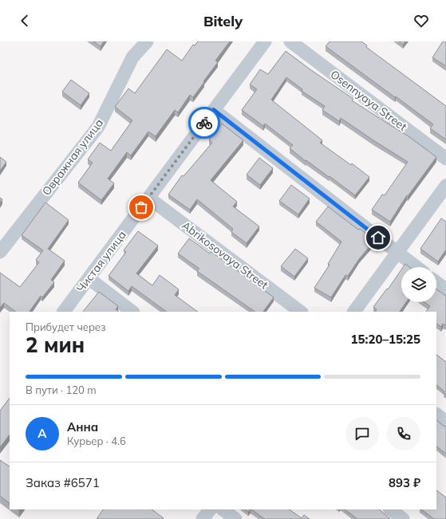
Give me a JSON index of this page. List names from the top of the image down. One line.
{"streets":{"street":["Osennyaya Street","Овражная улица","Abrikosovaya Street","Чистая улица"]},"crossings":[["Abrikosovaya Street","Чистая улица"]],"page":{"header":"Bitely","heading":["2 мин","Прибудет через","15:20–15:25"],"panel":["Анна","Курьер · 4.6","Заказ #6571","893 ₽"],"bar":"В пути · 120 m","round":"А"}}
